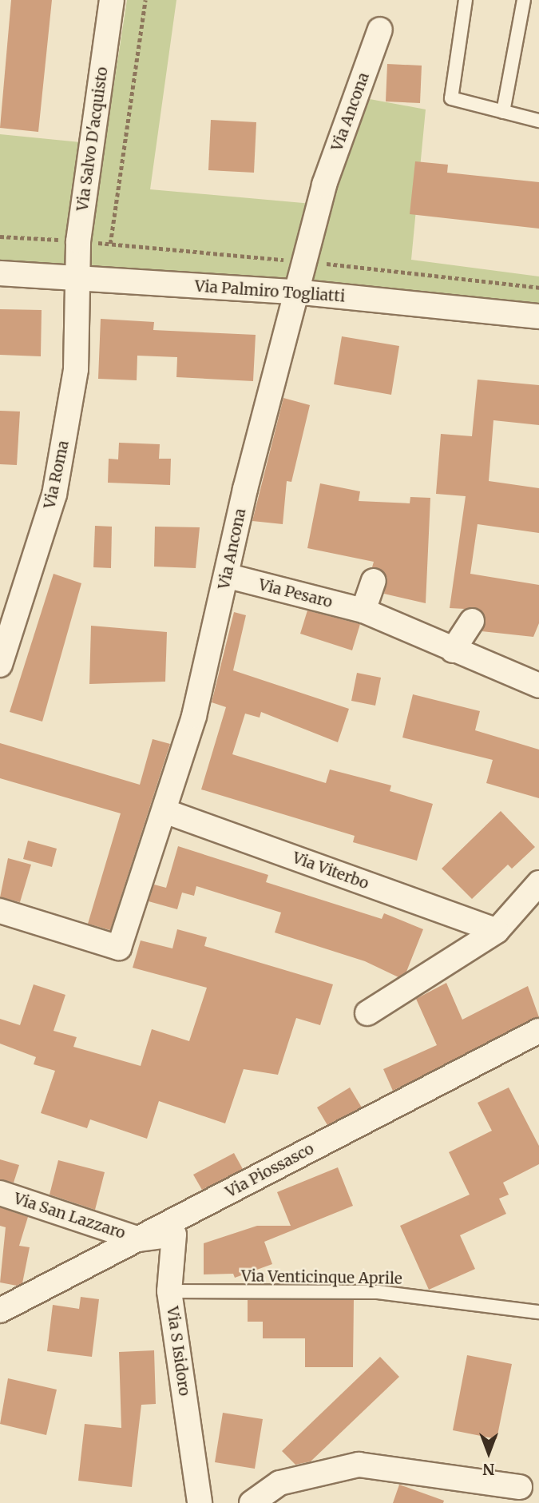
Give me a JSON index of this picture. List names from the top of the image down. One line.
{"streets":{"street":["Via Ancona","Via Salvo D'acquisto","Via Palmiro Togliatti","Via Roma","Via Pesaro","Via Viterbo","Via Piossasco","Via San Lazzaro","Via S Isidoro"],"lane":["Via Venticinque Aprile"]},"crossings":[["Via Ancona","Via Palmiro Togliatti"],["Via Ancona","Via Pesaro"],["Via Ancona","Via Viterbo"],["Via Salvo D'acquisto","Via Palmiro Togliatti"],["Via Salvo D'acquisto","Via Roma"],["Via Palmiro Togliatti","Via Roma"],["Via Piossasco","Via San Lazzaro"],["Via Piossasco","Via S Isidoro"],["Via San Lazzaro","Via S Isidoro"],["Via Venticinque Aprile","Via S Isidoro"]],"north":"bottom"}
